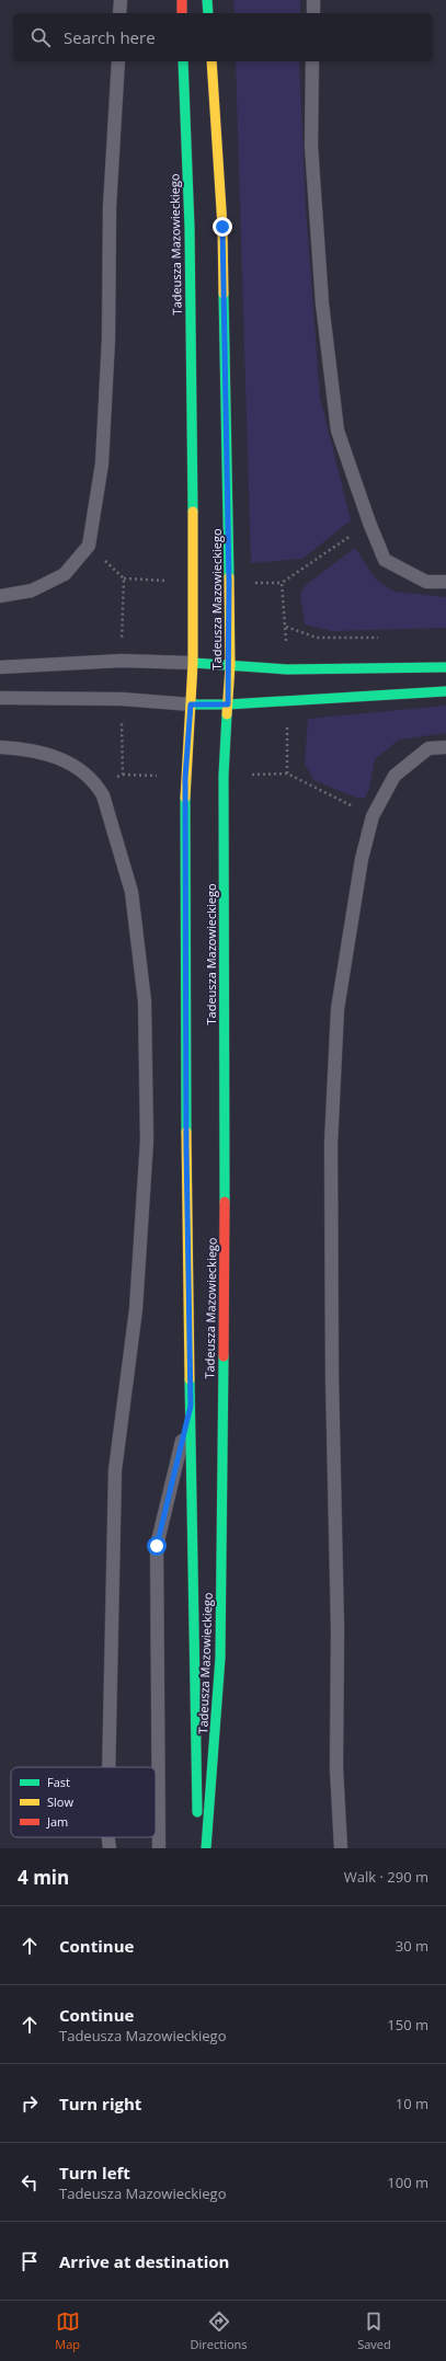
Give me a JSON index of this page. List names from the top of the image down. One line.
{"streets":{"main road":["Tadeusza Mazowieckiego"]},"legend":["Fast","Slow","Jam"],"page":{"search":"Search here","heading":["4 min","Walk · 290 m"],"list":[["Continue","30 m"],["Continue","Tadeusza Mazowieckiego","150 m"],["Turn right","10 m"],["Turn left","Tadeusza Mazowieckiego","100 m"],"Arrive at destination"],"nav":["Map","Directions","Saved"]}}
